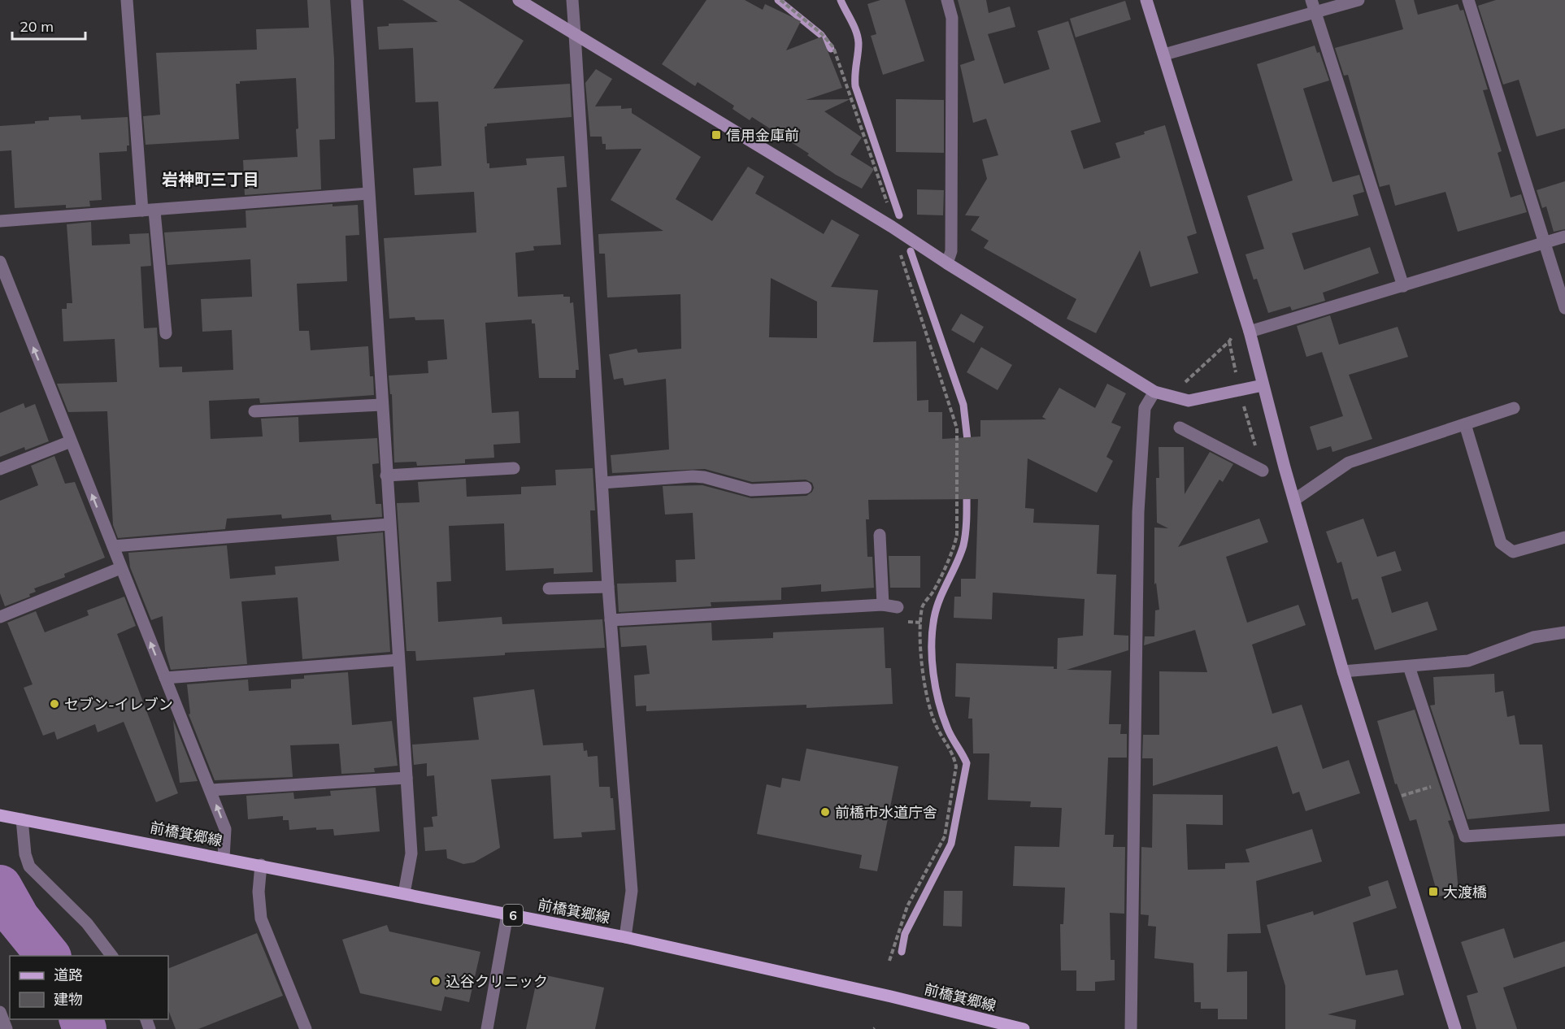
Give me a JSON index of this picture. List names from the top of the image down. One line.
{"streets":{"main road":["前橋箕郷線","6"]},"districts":["岩神町三丁目"],"places":{"transit":["信用金庫前","大渡橋"],"other":["セブン-イレブン","前橋市水道庁舎","込谷クリニック"]},"legend":["道路","建物"],"scale_bar":"20 m"}
